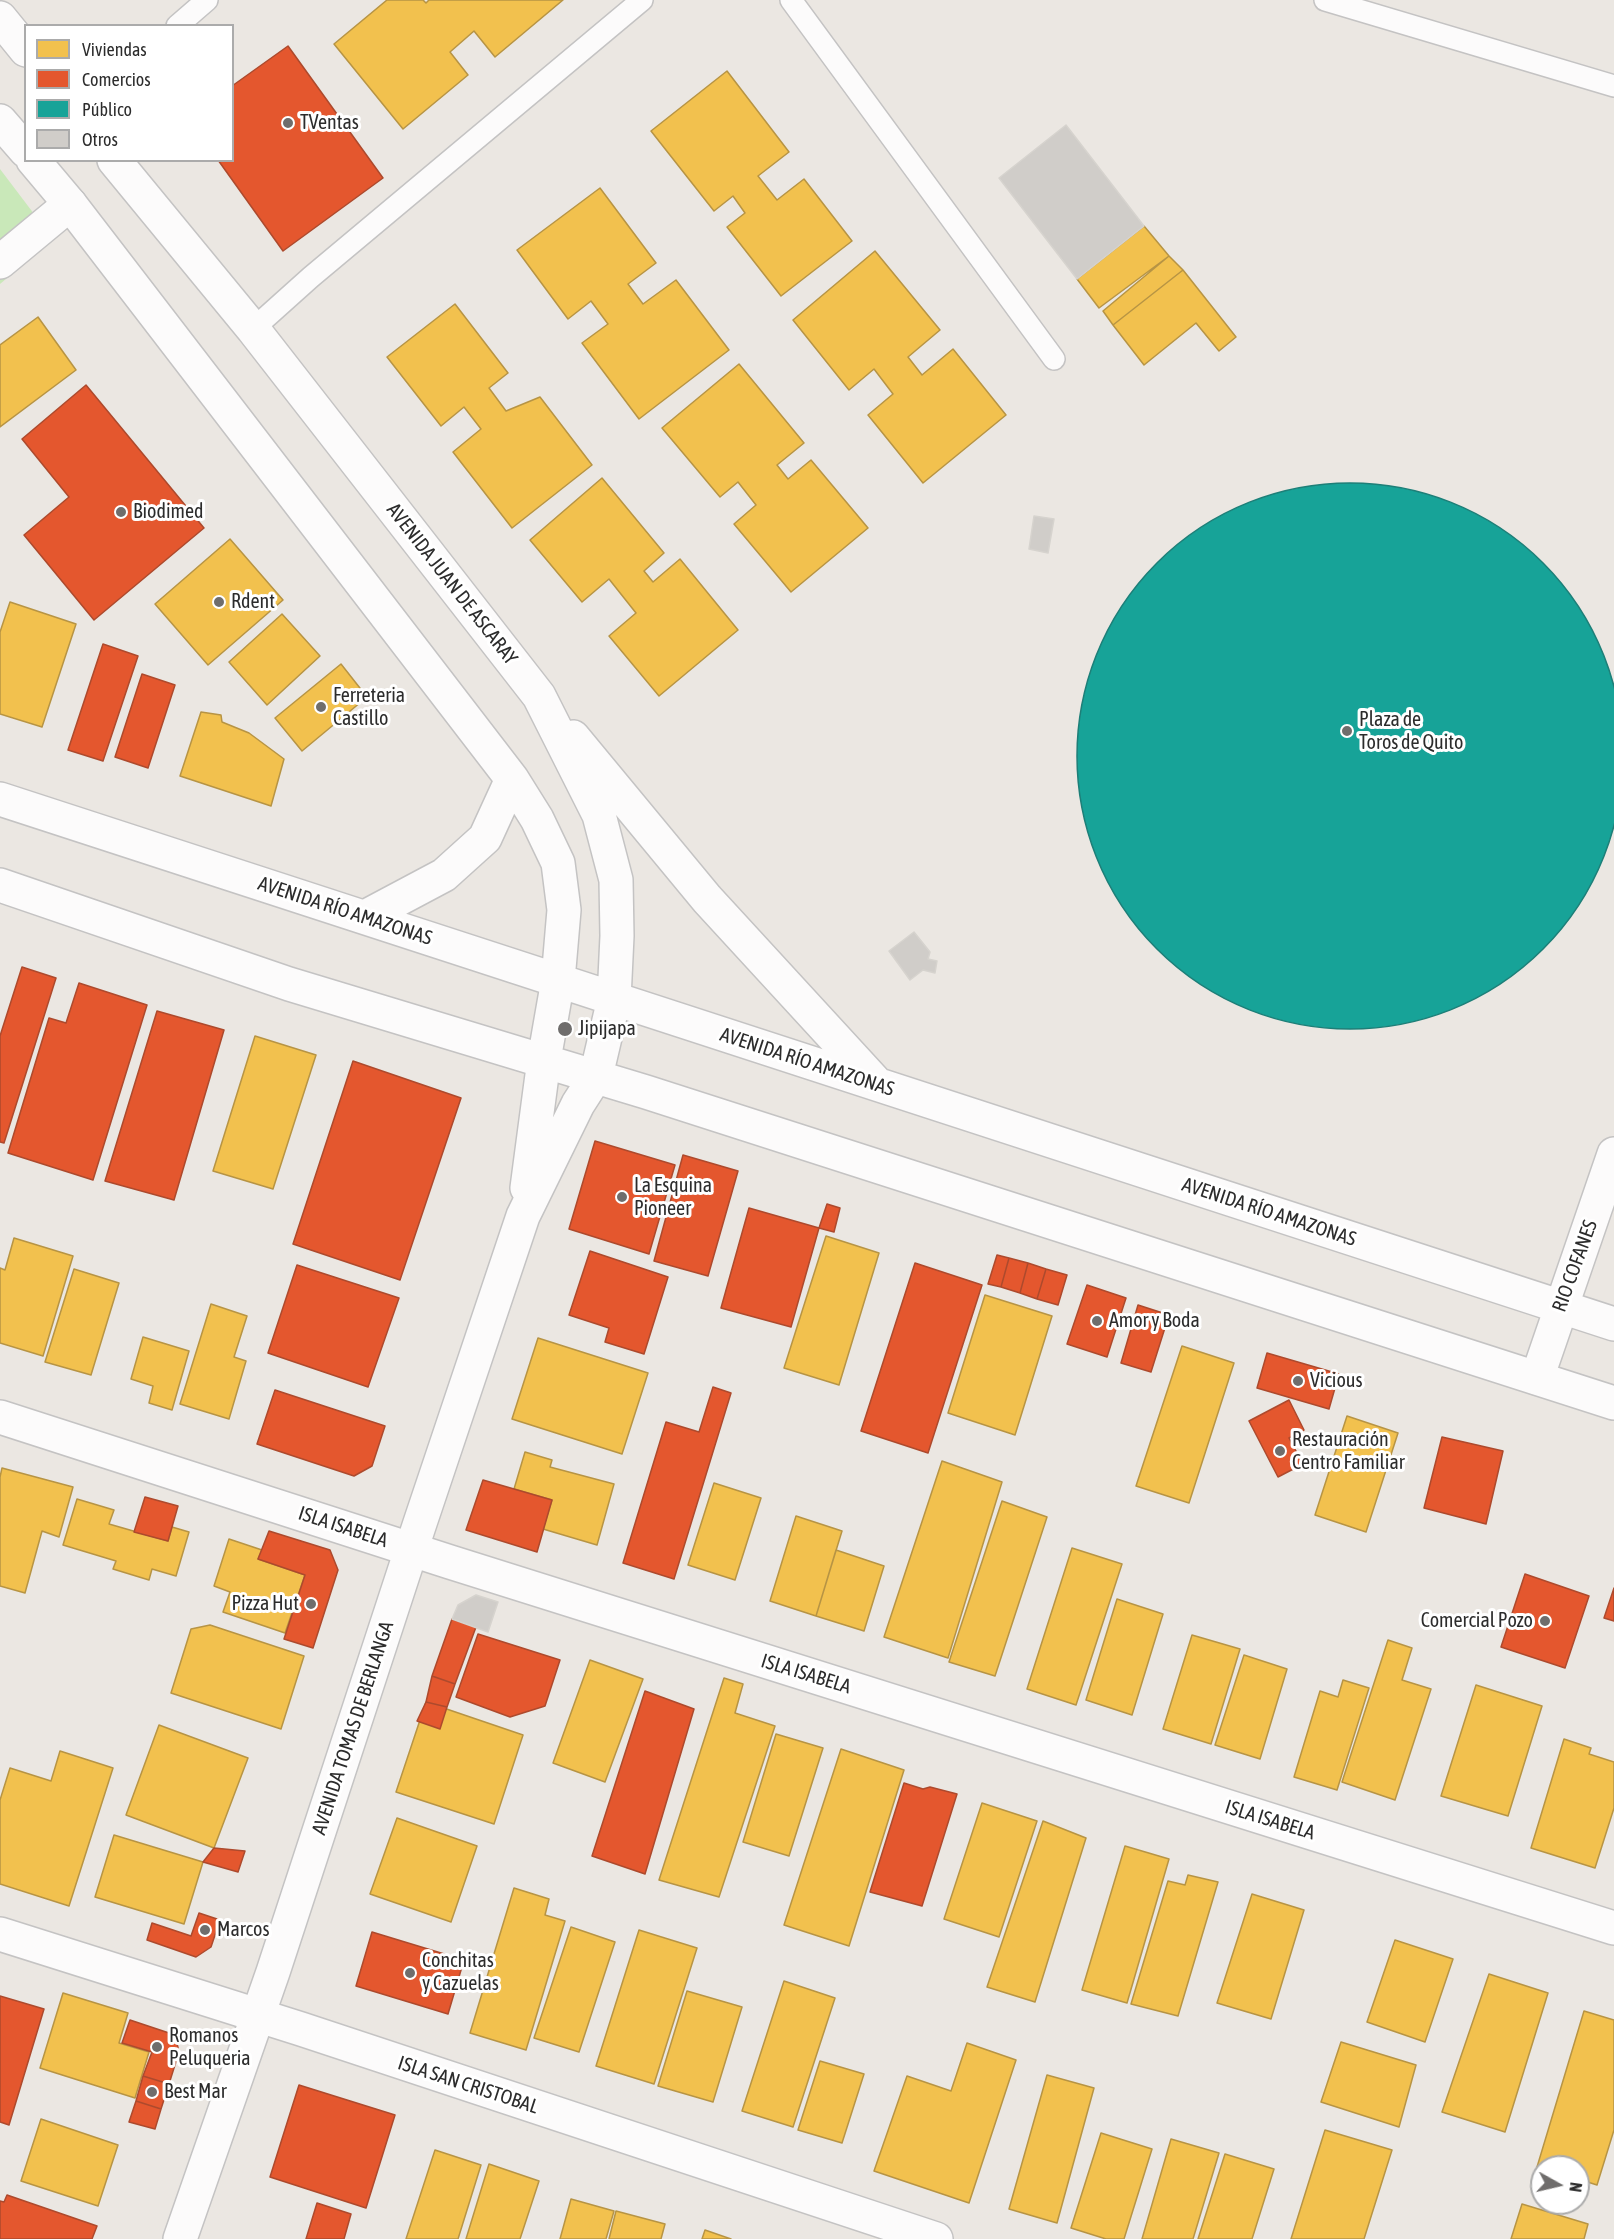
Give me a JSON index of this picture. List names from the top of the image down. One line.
{"streets":{"main road":["AVENIDA JUAN DE ASCARAY","AVENIDA RÍO AMAZONAS","RIO COFANES","ISLA ISABELA","AVENIDA TOMAS DE BERLANGA","ISLA SAN CRISTOBAL"]},"crossings":[["AVENIDA JUAN DE ASCARAY","AVENIDA RÍO AMAZONAS"],["AVENIDA JUAN DE ASCARAY","AVENIDA TOMAS DE BERLANGA"],["AVENIDA RÍO AMAZONAS","RIO COFANES"],["ISLA ISABELA","AVENIDA TOMAS DE BERLANGA"],["AVENIDA TOMAS DE BERLANGA","ISLA SAN CRISTOBAL"]],"places":["TVentas","Biodimed","Rdent","Ferreteria Castillo","Plaza de Toros de Quito","Jipijapa","La Esquina Pioneer","Amor y Boda","Vicious","Restauración Centro Familiar","Pizza Hut","Comercial Pozo","Marcos","Conchitas y Cazuelas","Romanos Peluqueria","Best Mar"],"legend":["Viviendas","Comercios","Público","Otros"],"north":"right"}
